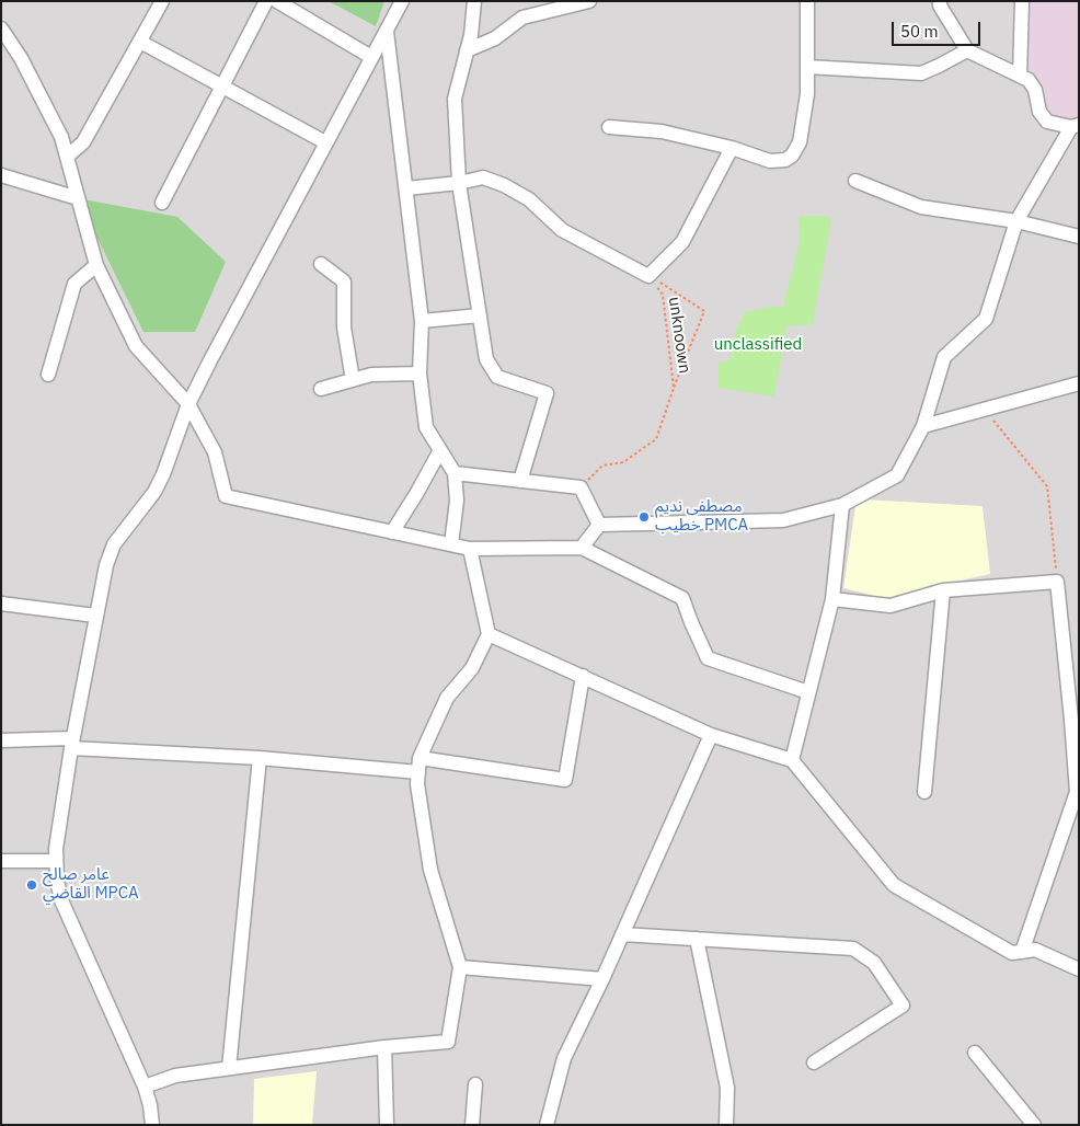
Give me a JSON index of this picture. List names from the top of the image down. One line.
{"streets":{"path":["unknoown"]},"parks":["unclassified"],"places":["مصطفى نديم خطيب PMCA","عامر صالح القاضي MPCA"],"scale_bar":"50 m"}
